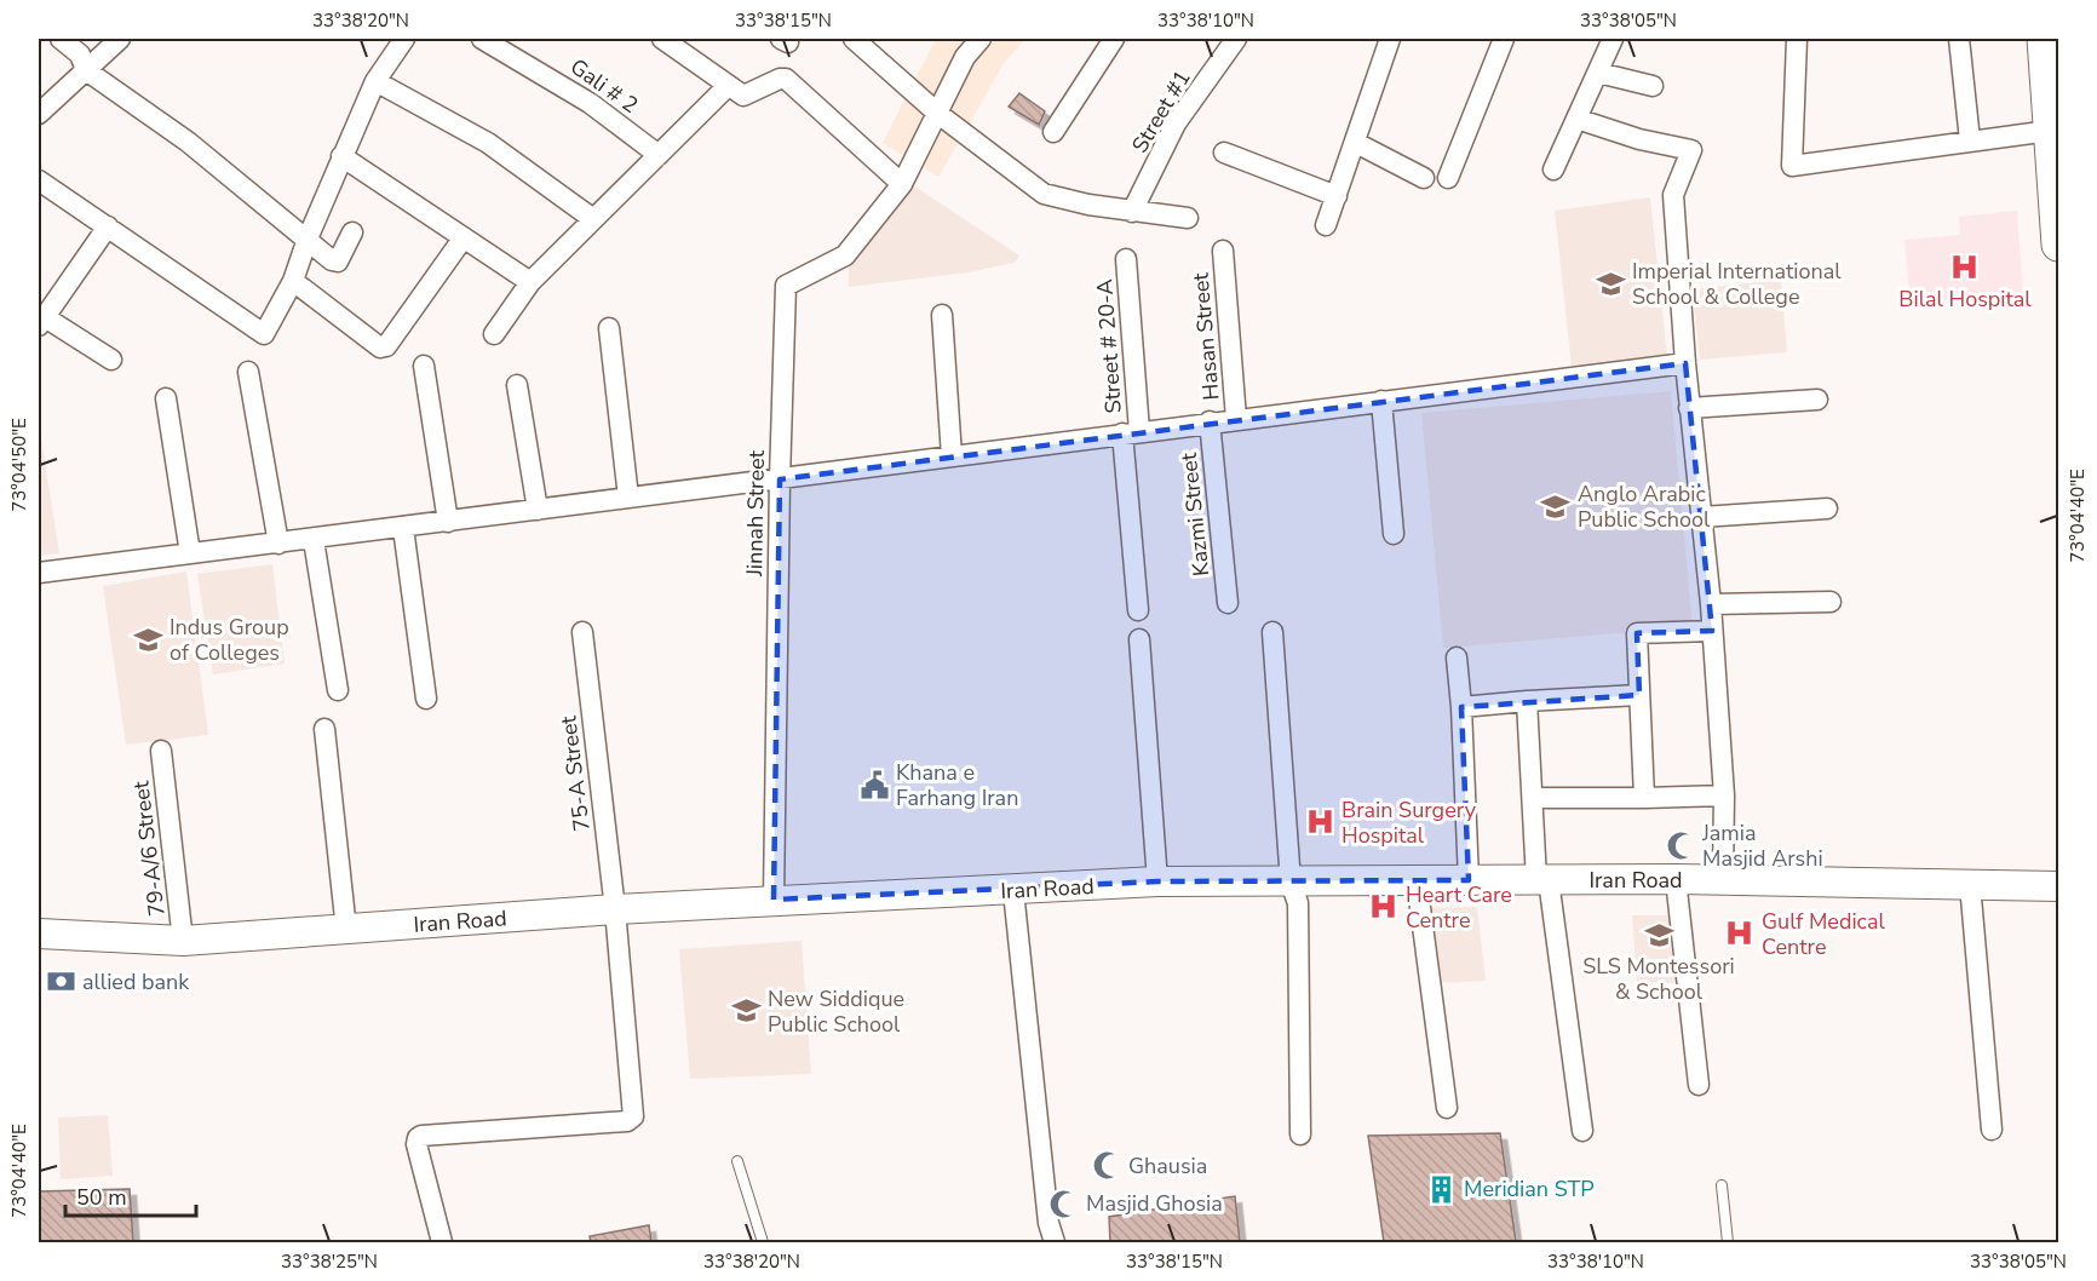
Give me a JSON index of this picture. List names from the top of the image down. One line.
{"streets":{"main road":["Iran Road"],"street":["Gali # 2","Street #1","Hasan Street","Street # 20-A","Jinnah Street","Kazmi Street","75-A Street","79-A/6 Street"]},"crossings":[["Jinnah Street","Iran Road"],["75-A Street","Iran Road"],["79-A/6 Street","Iran Road"]],"places":{"hospital":["Bilal Hospital","Brain Surgery Hospital","Heart Care Centre","Gulf Medical Centre"],"school or university":["Imperial International School & College","Anglo Arabic Public School","Indus Group of Colleges","SLS Montessori & School","New Siddique Public School"],"public building":["Khana e Farhang Iran"],"mosque":["Jamia Masjid Arshi","Ghausia","Masjid Ghosia"],"bank":["allied bank"],"building":["Meridian STP"]},"scale_bar":"50 m","coordinates":["33°38'20\"N","33°38'15\"N","33°38'10\"N","33°38'05\"N","73°04'50\"E","73°04'40\"E","33°38'25\"N"]}
